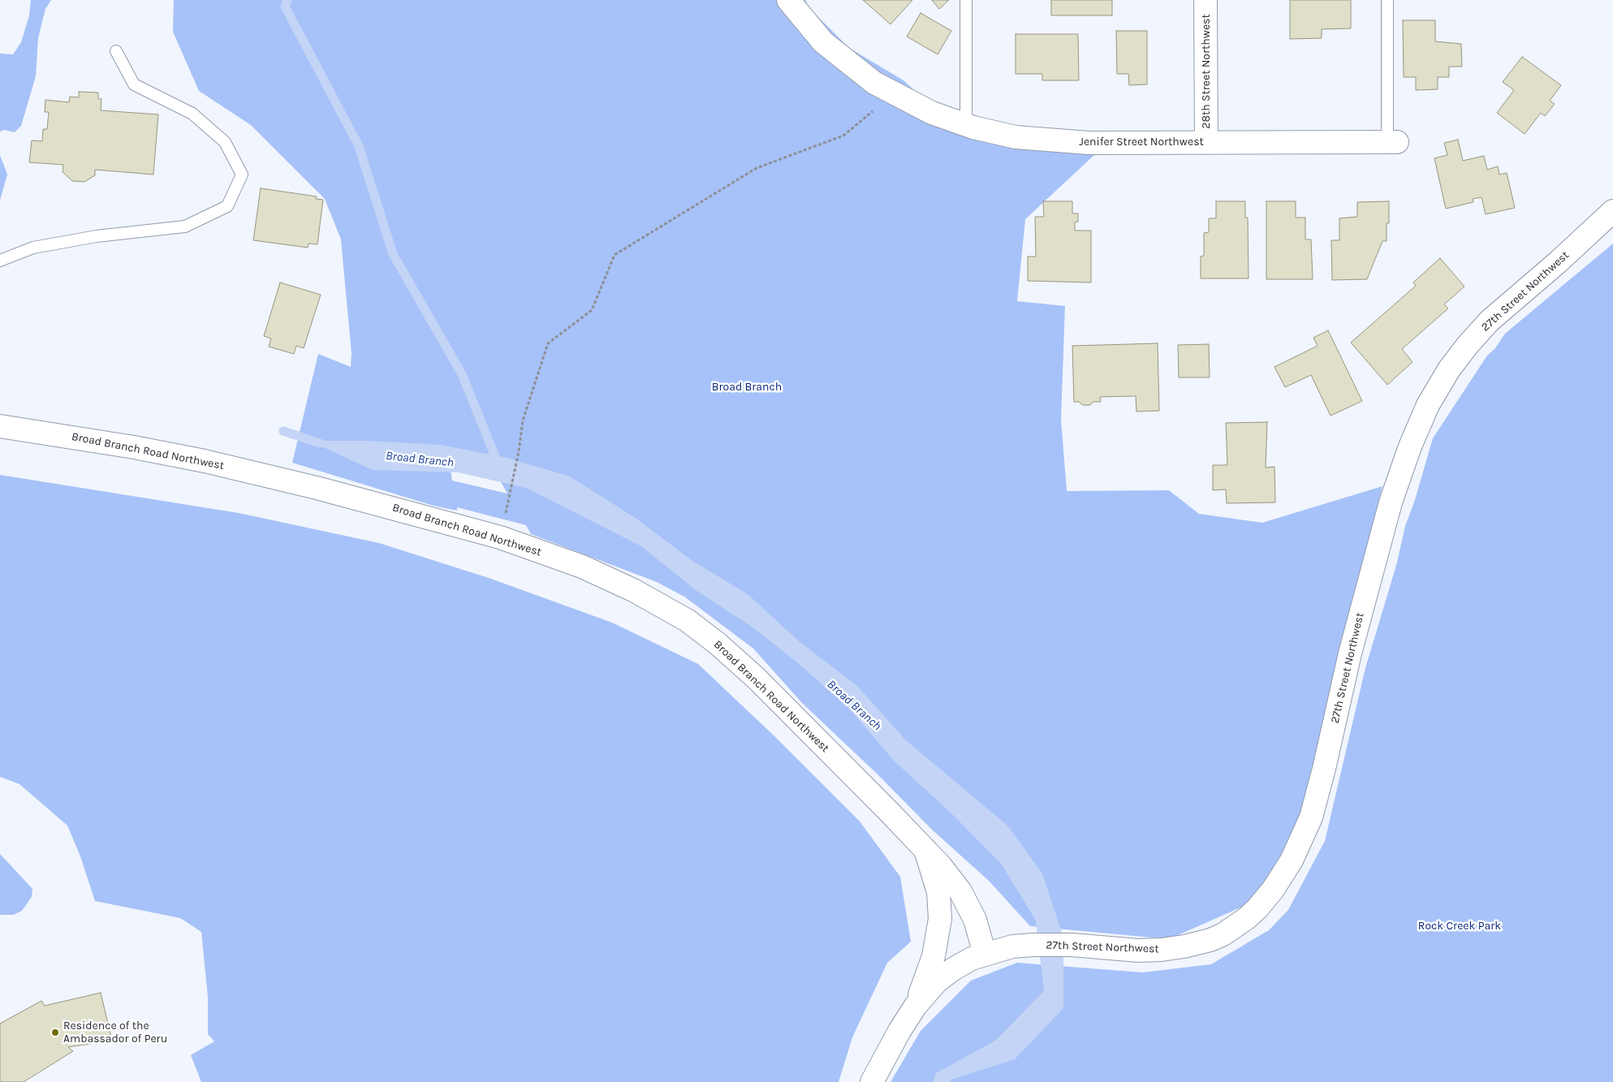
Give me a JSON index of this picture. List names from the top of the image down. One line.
{"streets":{"street":["28th Street Northwest","Jenifer Street Northwest","27th Street Northwest","Broad Branch Road Northwest"]},"crossings":[["28th Street Northwest","Jenifer Street Northwest"],["27th Street Northwest","Broad Branch Road Northwest"]],"water":["Broad Branch"],"parks":["Broad Branch","Rock Creek Park"],"places":["Residence of the Ambassador of Peru"]}
